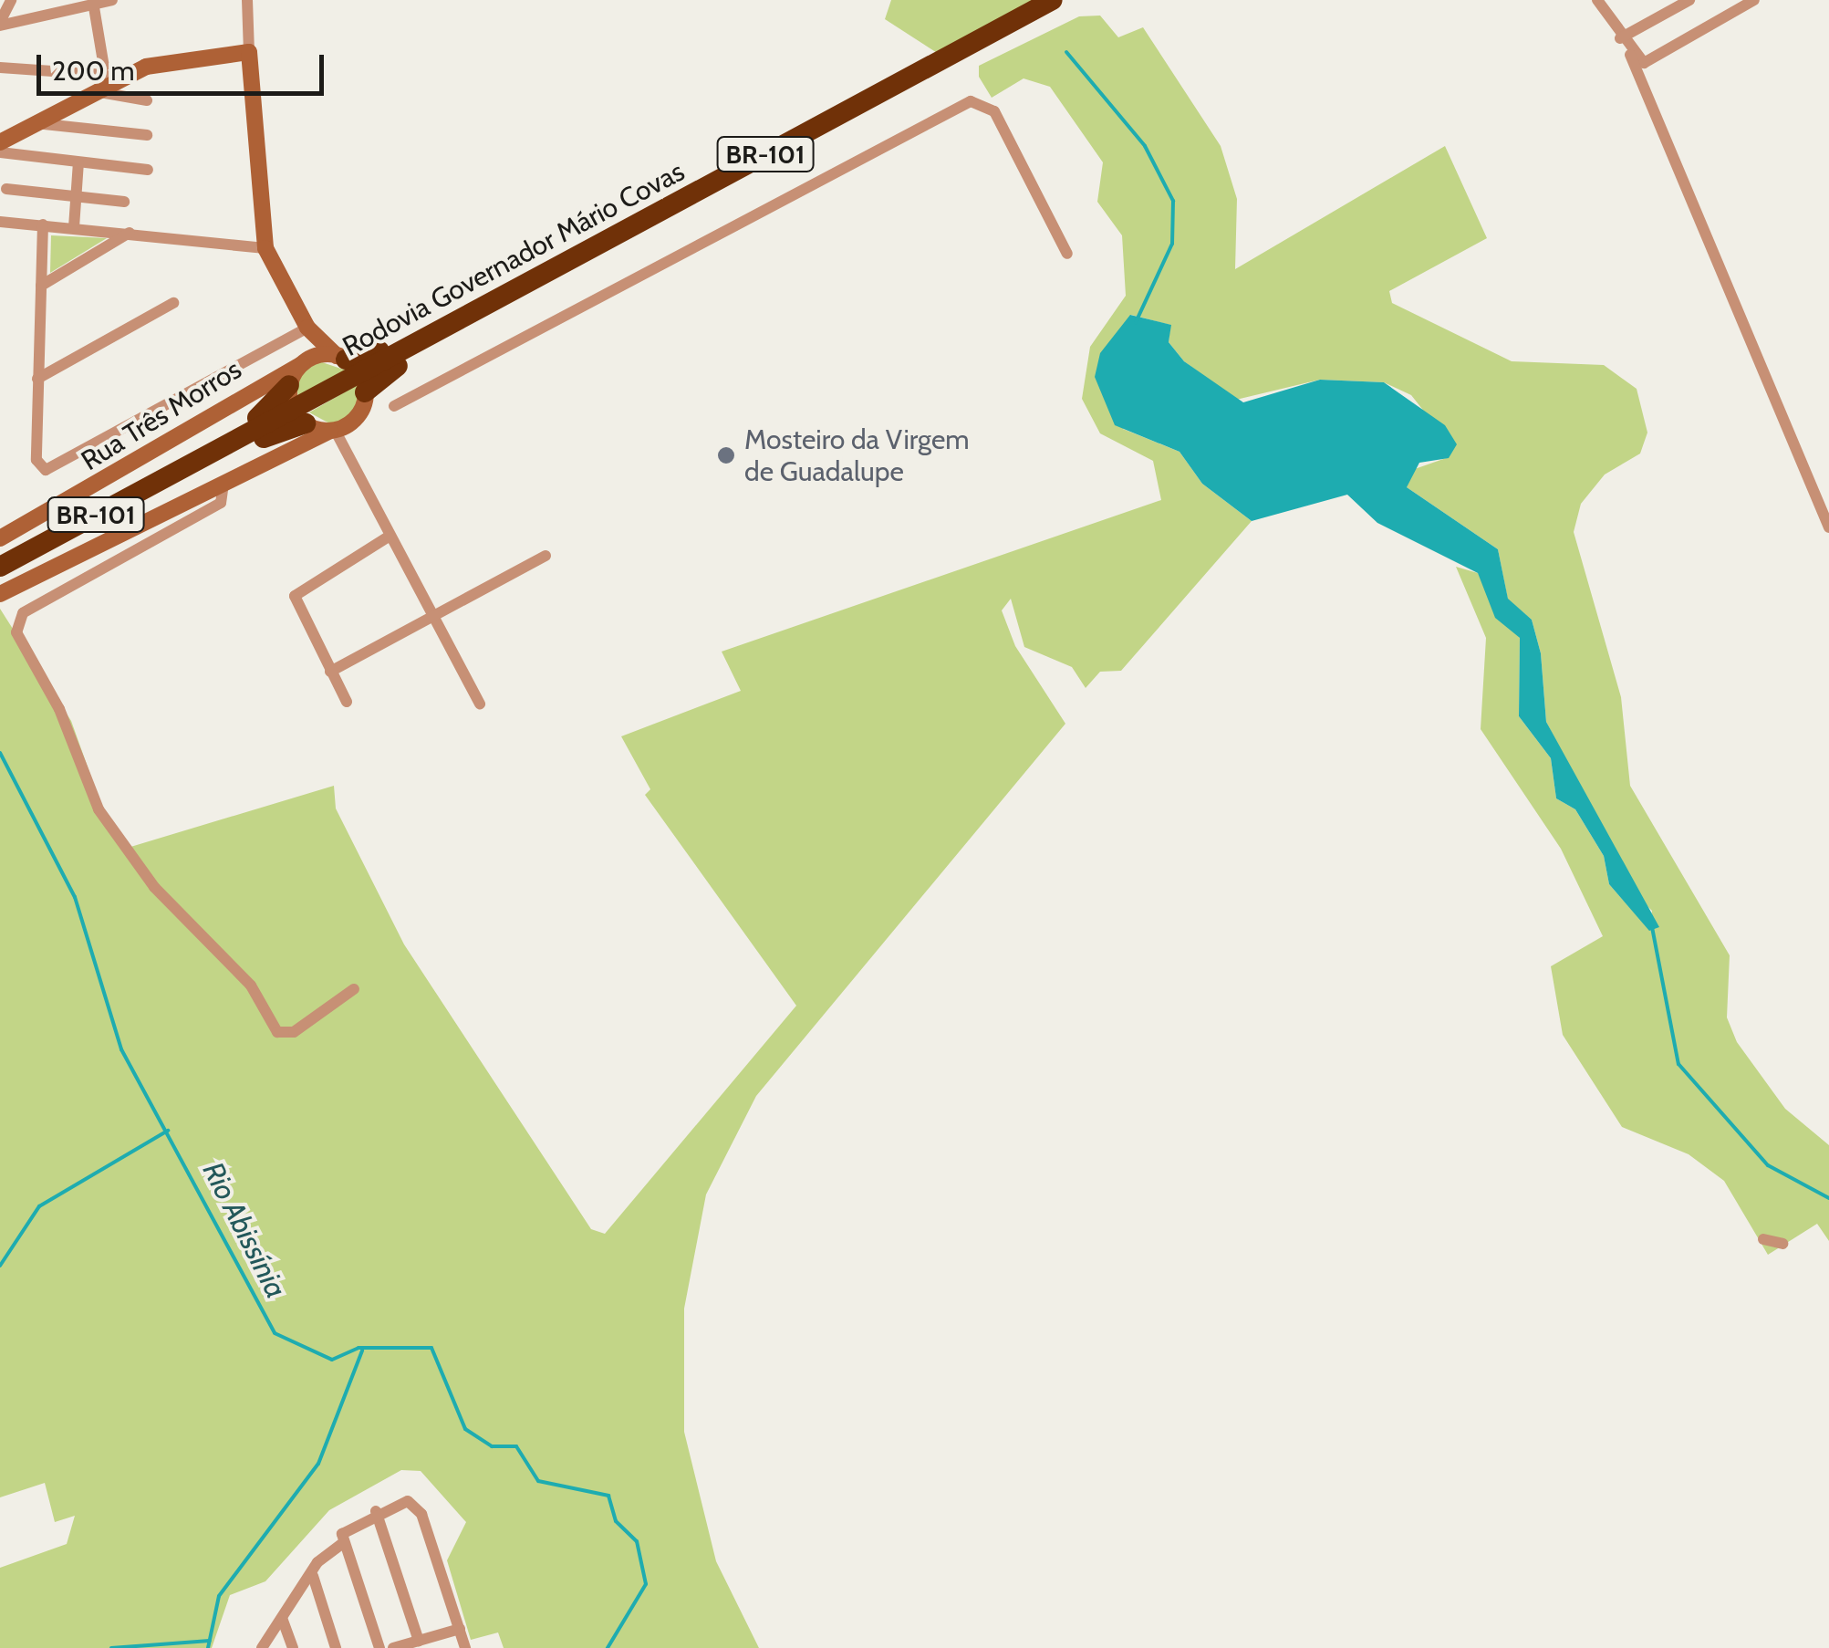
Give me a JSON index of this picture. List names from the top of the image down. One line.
{"streets":{"highway":["BR-101","Rodovia Governador Mário Covas"],"main road":["Rua Três Morros"]},"water":["Rio Abissínia"],"places":["Mosteiro da Virgem de Guadalupe"],"scale_bar":"200 m"}
